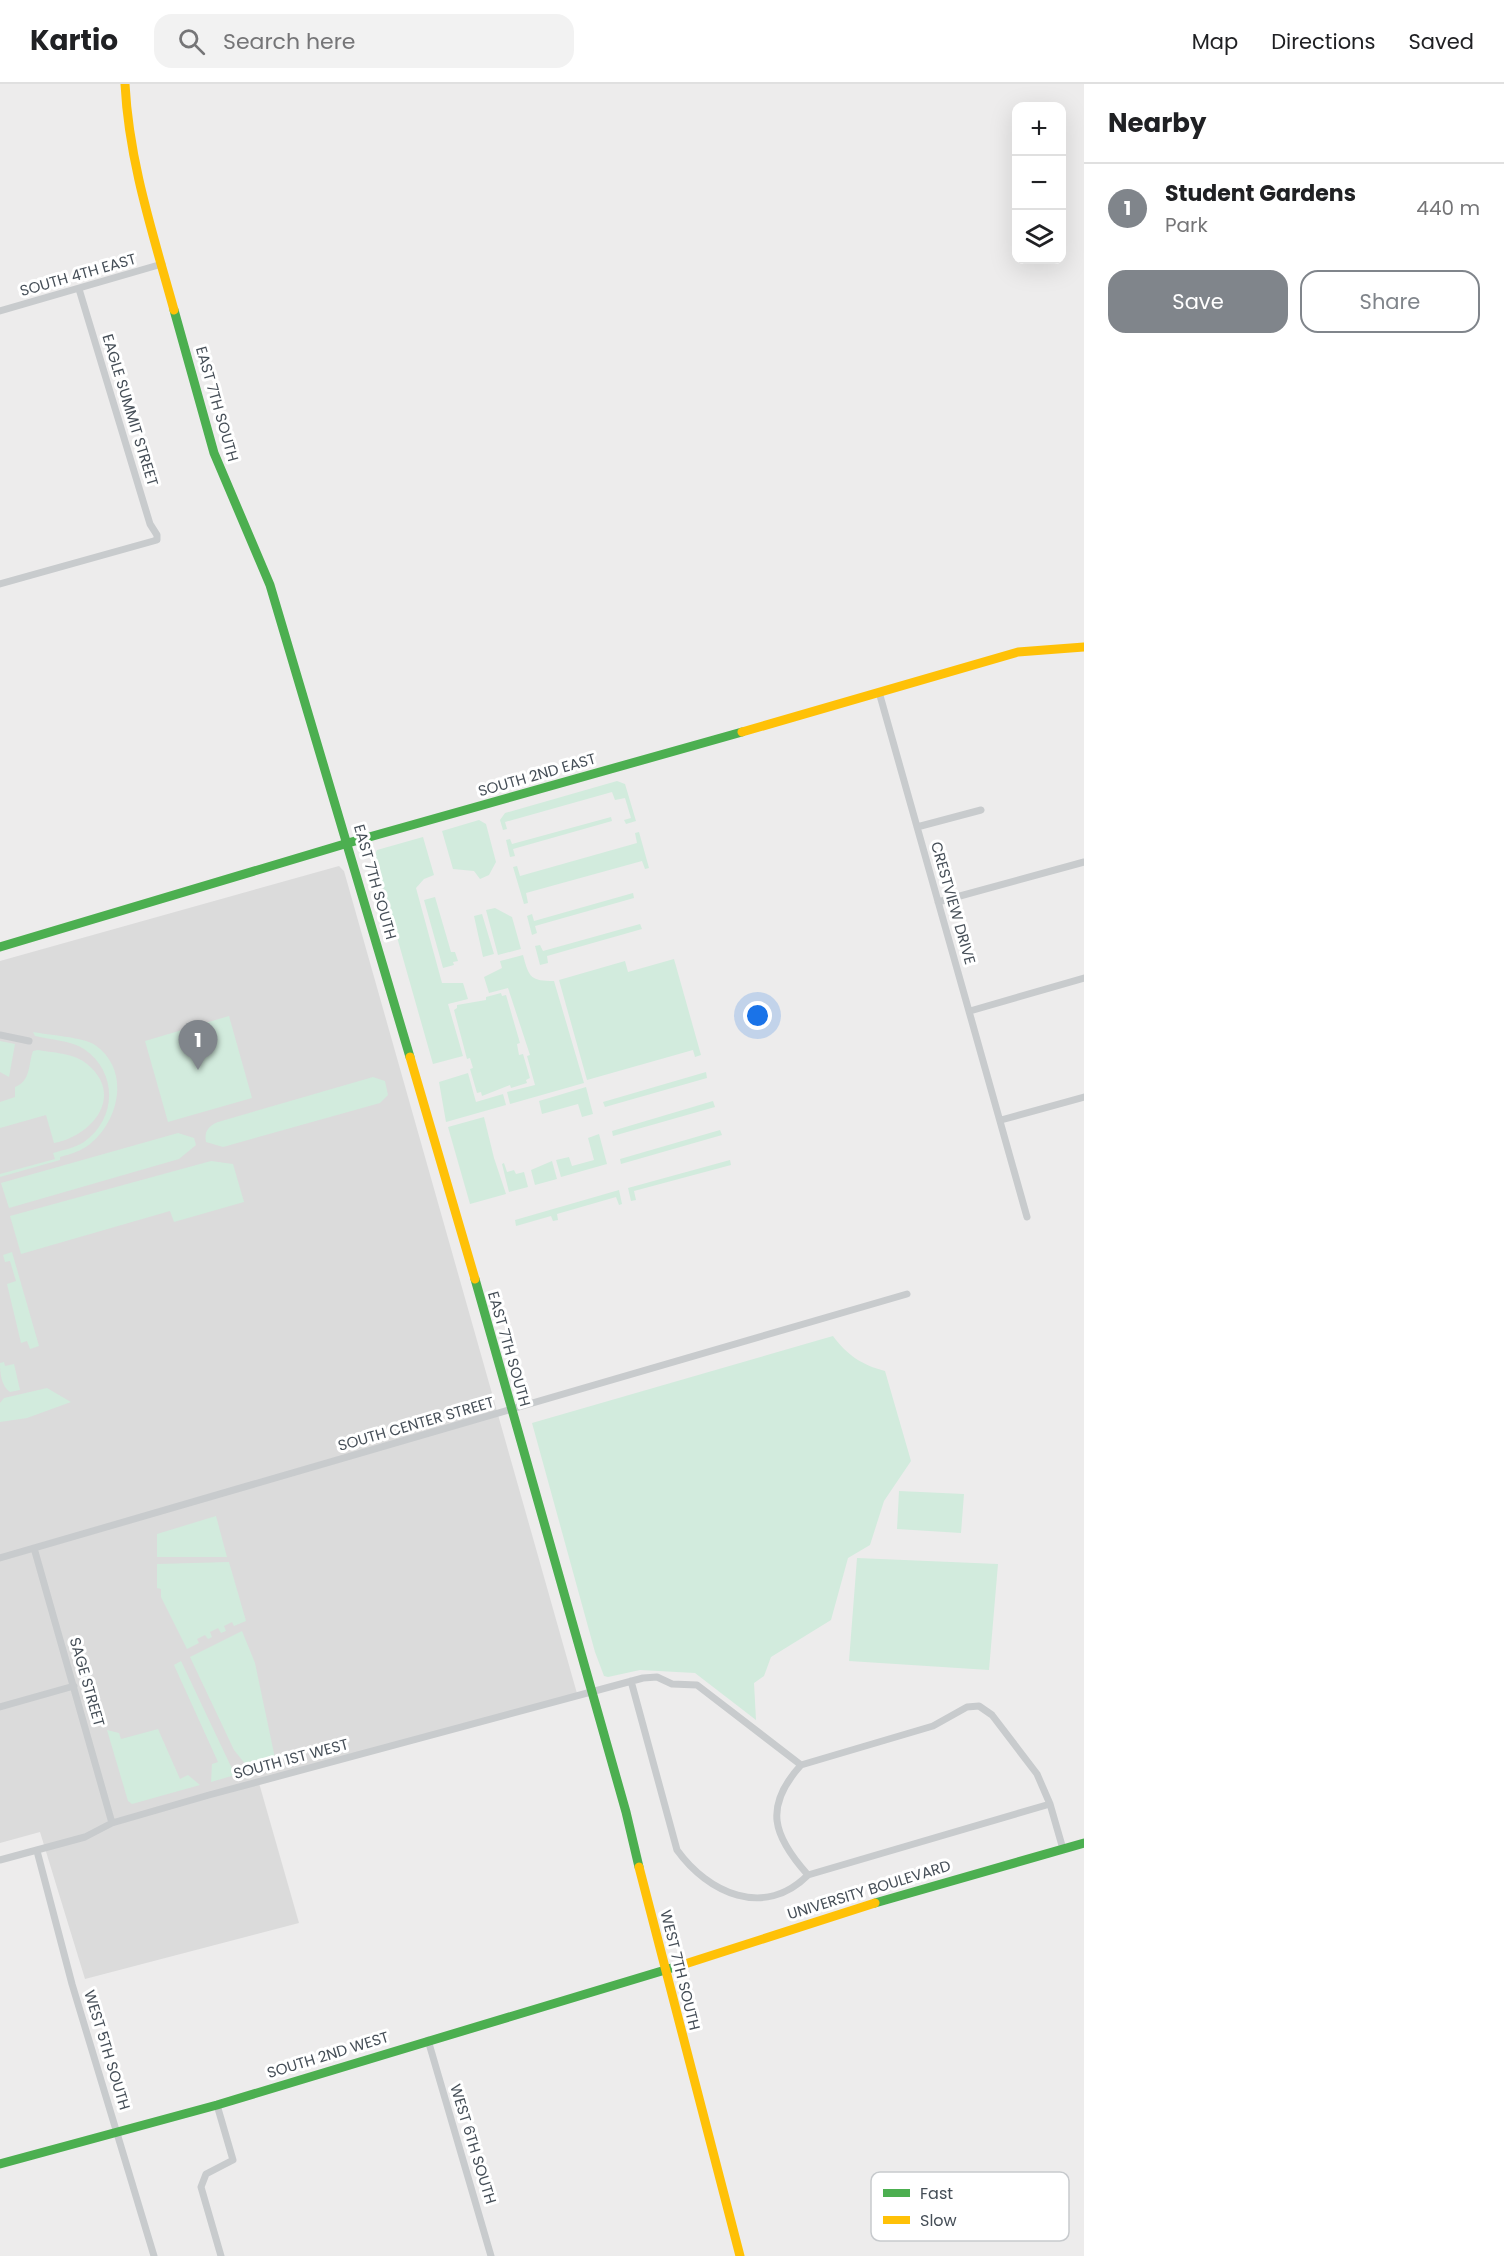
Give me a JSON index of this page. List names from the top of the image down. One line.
{"streets":{"main road":["EAST 7TH SOUTH","SOUTH 2ND EAST","UNIVERSITY BOULEVARD","WEST 7TH SOUTH","SOUTH 2ND WEST"],"street":["SOUTH 4TH EAST","EAGLE SUMMIT STREET","CRESTVIEW DRIVE","SOUTH CENTER STREET","SAGE STREET","SOUTH 1ST WEST","WEST 5TH SOUTH","WEST 6TH SOUTH"]},"crossings":[["SOUTH 4TH EAST","EAST 7TH SOUTH"],["SOUTH 4TH EAST","EAGLE SUMMIT STREET"],["EAST 7TH SOUTH","SOUTH 2ND EAST"],["EAST 7TH SOUTH","SOUTH CENTER STREET"],["EAST 7TH SOUTH","SOUTH 1ST WEST"],["EAST 7TH SOUTH","WEST 7TH SOUTH"],["SOUTH 2ND EAST","CRESTVIEW DRIVE"],["SOUTH CENTER STREET","SAGE STREET"],["SAGE STREET","SOUTH 1ST WEST"],["SOUTH 1ST WEST","WEST 7TH SOUTH"],["SOUTH 1ST WEST","WEST 5TH SOUTH"],["UNIVERSITY BOULEVARD","WEST 7TH SOUTH"],["UNIVERSITY BOULEVARD","SOUTH 2ND WEST"],["WEST 7TH SOUTH","SOUTH 2ND WEST"],["WEST 5TH SOUTH","SOUTH 2ND WEST"],["SOUTH 2ND WEST","WEST 6TH SOUTH"]],"legend":["Fast","Slow"],"page":{"header":"Kartio","search":"Search here","nav":["Map","Directions","Saved"],"heading":"Nearby","map_buttons":["+","−"],"list":[{"mark":"1","name":"Student Gardens","note":"Park","value":"440 m"}],"buttons":["Save","Share"],"pins":"1"}}
